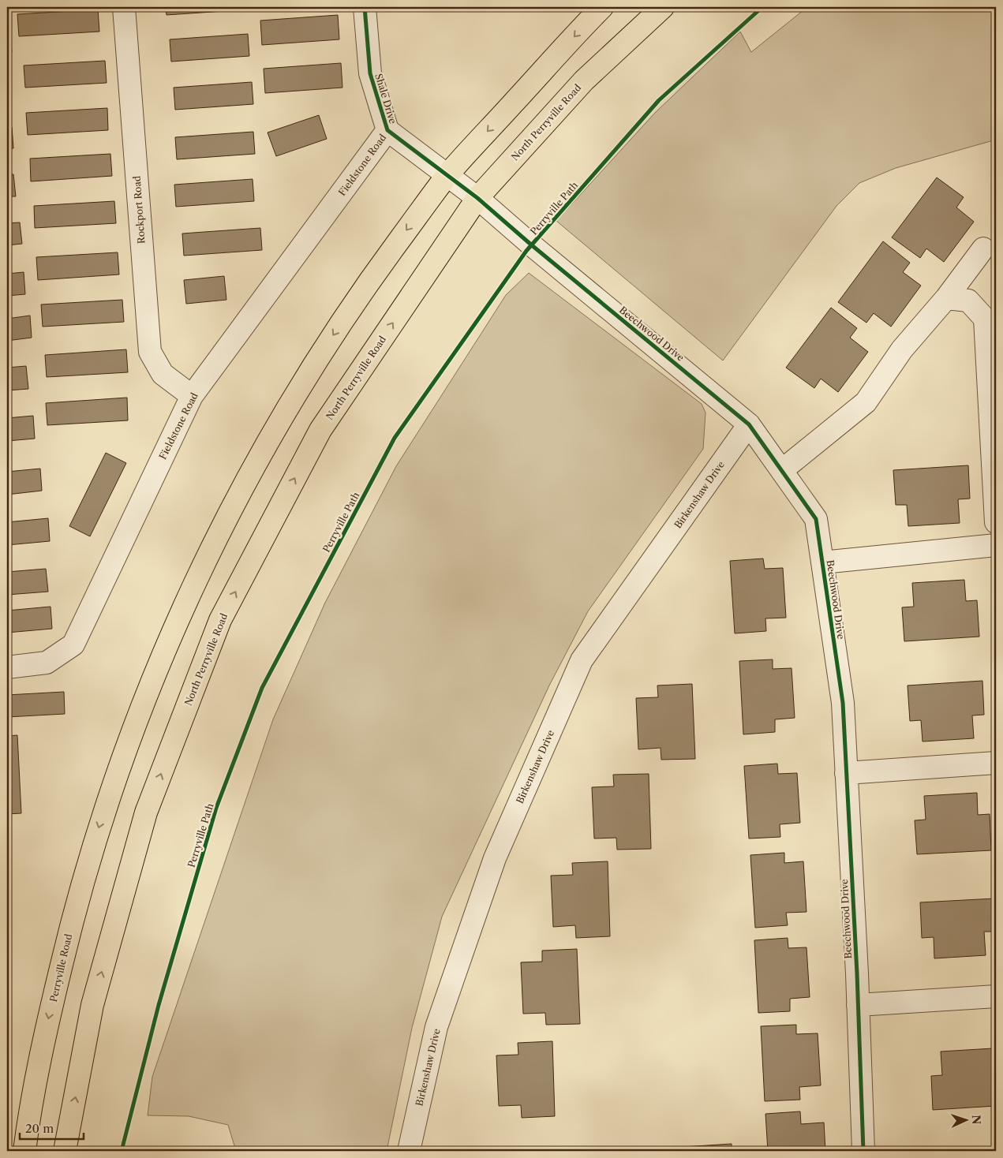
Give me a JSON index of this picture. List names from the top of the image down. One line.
{"streets":{"main road":["North Perryville Road","Perryville Road"],"street":["Shale Drive","Fieldstone Road","Rockport Road","Beechwood Drive","Birkenshaw Drive"],"cycle path":["Perryville Path"]},"crossings":[["Shale Drive","North Perryville Road"],["Shale Drive","Fieldstone Road"],["Shale Drive","Beechwood Drive"],["Shale Drive","Perryville Road"],["North Perryville Road","Beechwood Drive"],["Fieldstone Road","Rockport Road"],["Beechwood Drive","Birkenshaw Drive"]],"one_way":["North Perryville Road","Perryville Road"],"scale_bar":"20 m","north":"right"}
